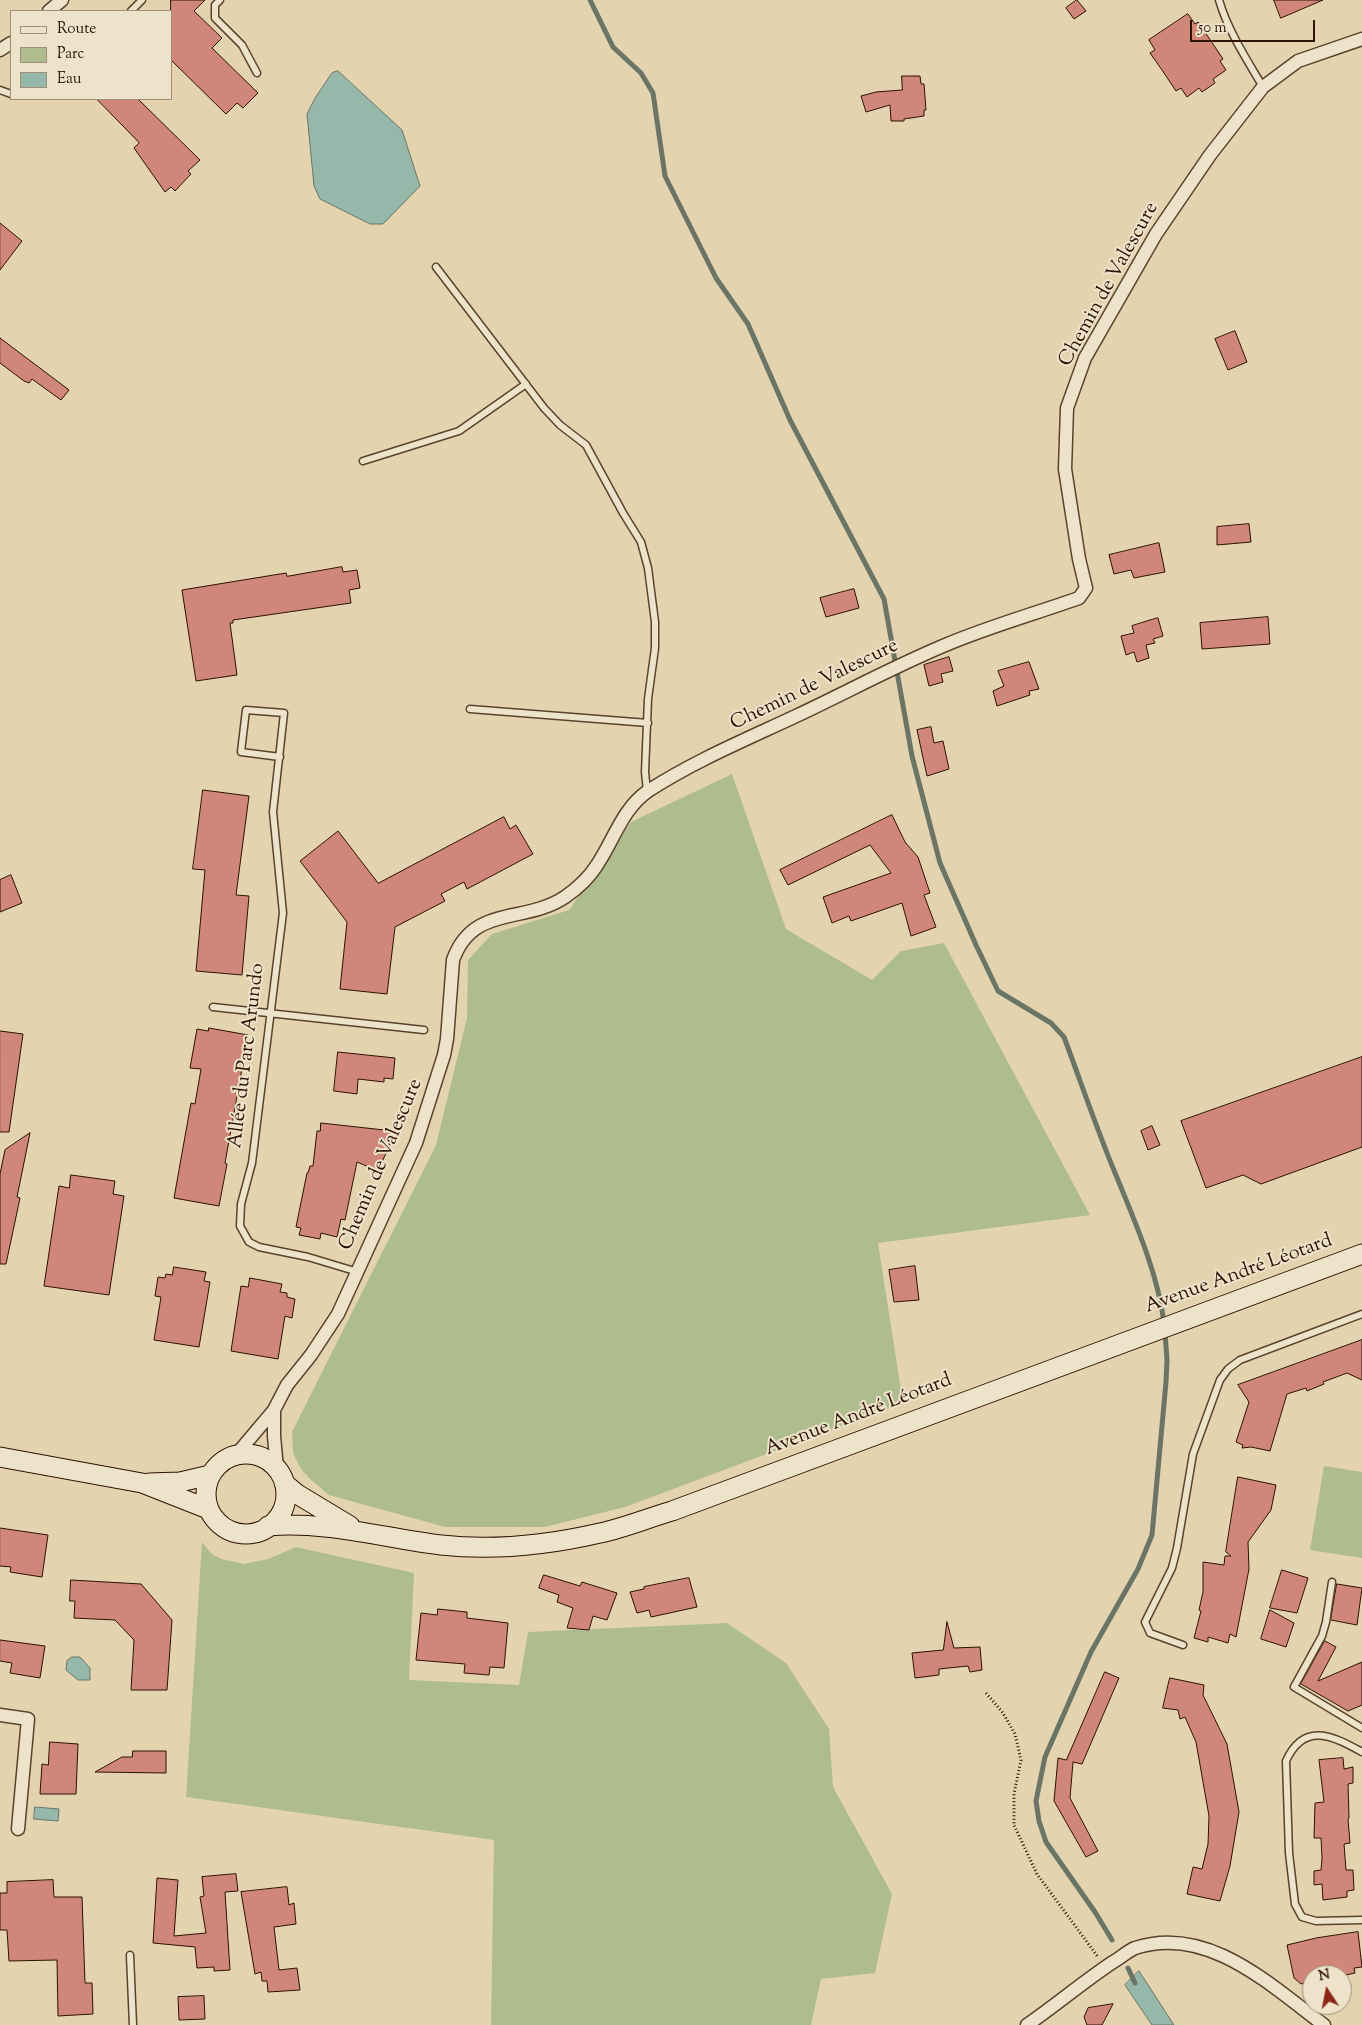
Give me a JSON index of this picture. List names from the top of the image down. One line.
{"streets":{"main road":["Avenue André Léotard"],"street":["Chemin de Valescure"],"lane":["Allée du Parc Arundo"]},"crossings":[["Chemin de Valescure","Allée du Parc Arundo"],["Chemin de Valescure","Avenue André Léotard"]],"legend":["Route","Parc","Eau"],"scale_bar":"50 m","north":"top"}
